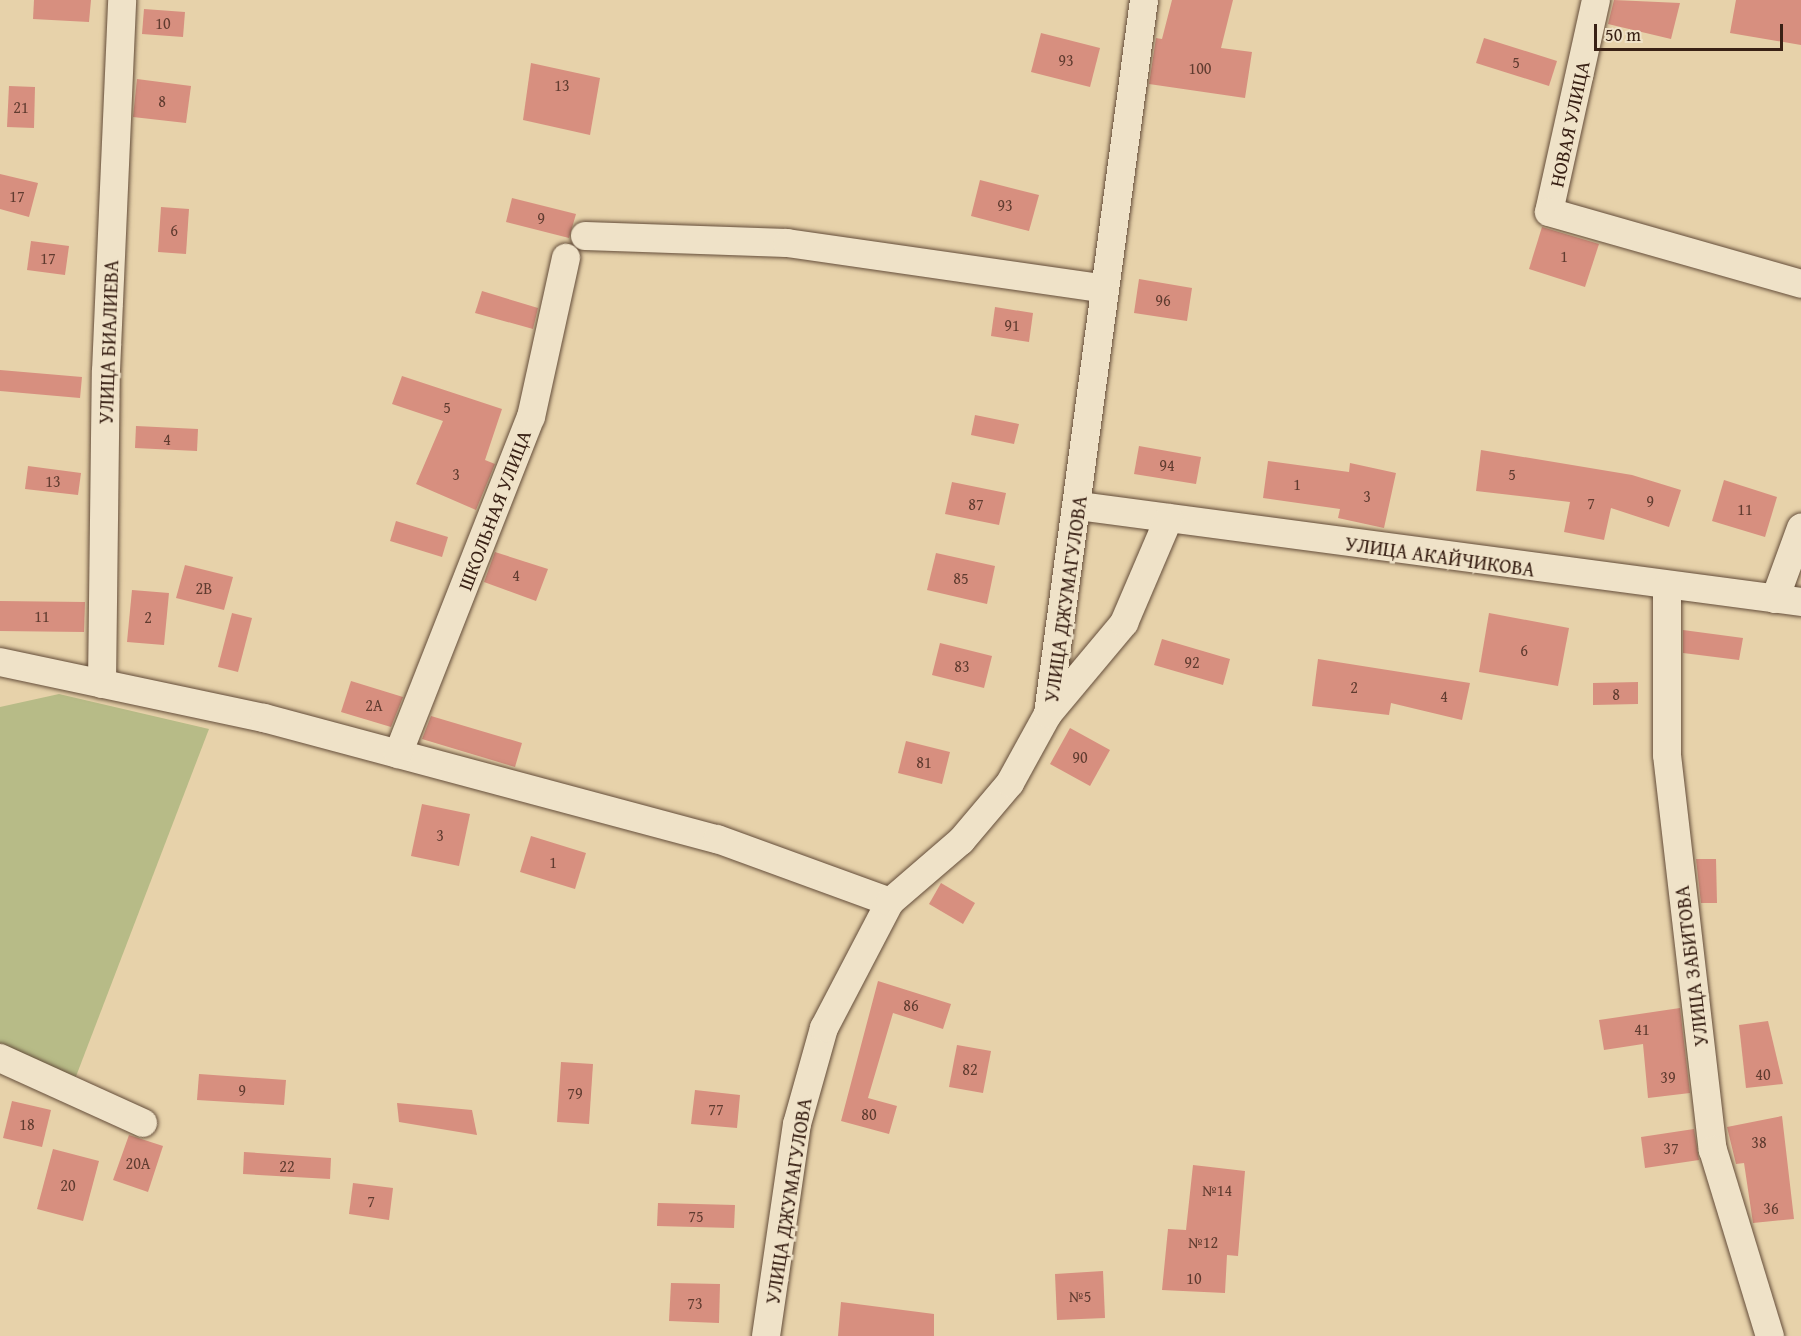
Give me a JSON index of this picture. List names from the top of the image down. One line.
{"streets":{"street":["НОВАЯ УЛИЦА","УЛИЦА БИАЛИЕВА","ШКОЛЬНАЯ УЛИЦА","УЛИЦА АКАЙЧИКОВА","УЛИЦА ДЖУМАГУЛОВА","УЛИЦА ЗАБИТОВА"]},"crossings":[["УЛИЦА АКАЙЧИКОВА","УЛИЦА ДЖУМАГУЛОВА"],["УЛИЦА АКАЙЧИКОВА","УЛИЦА ЗАБИТОВА"]],"house_numbers":["10","93","5","100","13","8","21","17","93","9","6","1","17","96","91","5","4","94","3","5","13","1","3","9","7","87","11","4","85","2В","11","2","6","92","83","2","8","4","2А","90","81","3","1","86","41","82","40","39","9","79","77","80","18","38","37","20А","22","20","№14","7","36","75","№12","10","№5","73"],"scale_bar":"50 m"}
